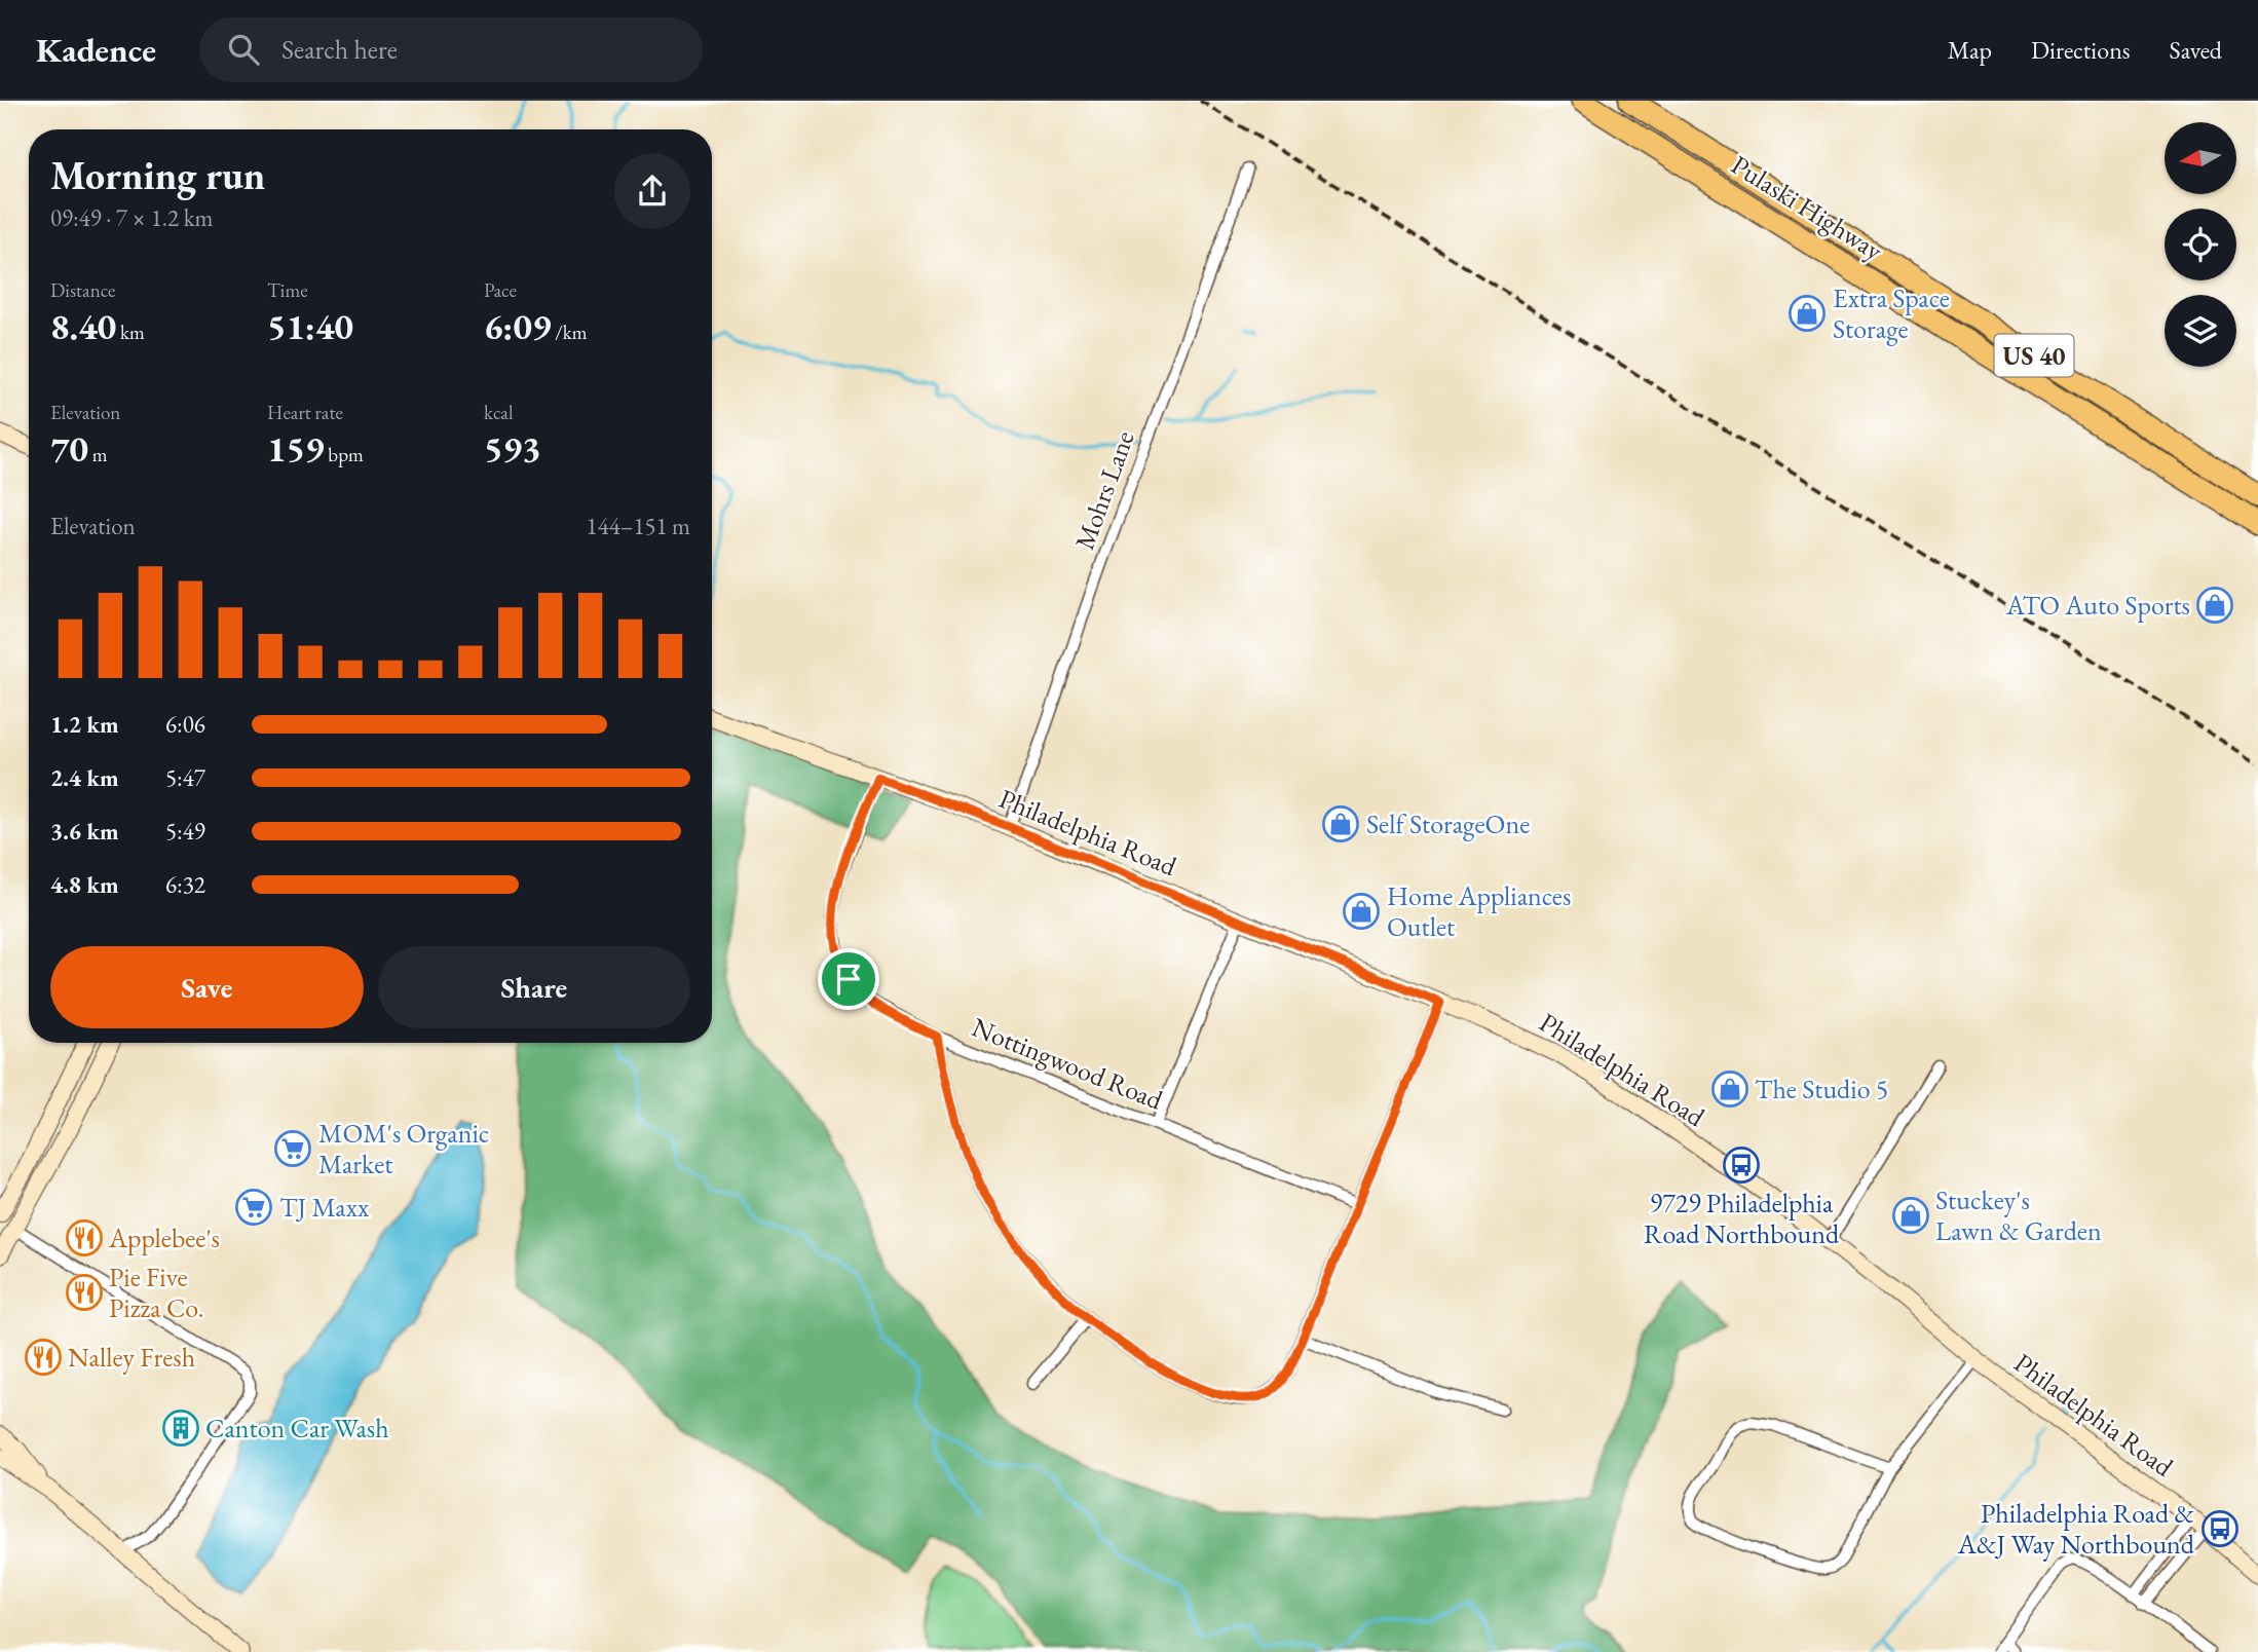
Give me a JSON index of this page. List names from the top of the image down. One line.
{"streets":{"highway":["Pulaski Highway","US 40"],"main road":["Philadelphia Road"],"street":["Mohrs Lane","Nottingwood Road"]},"crossings":[["Mohrs Lane","Philadelphia Road"],["Philadelphia Road","Nottingwood Road"]],"places":{"shop":["Extra Space Storage","ATO Auto Sports","Self StorageOne","Home Appliances Outlet","The Studio 5","Stuckey's Lawn & Garden"],"supermarket":["MOM's Organic Market","TJ Maxx"],"bus stop":["9729 Philadelphia Road Northbound","Philadelphia Road & A&J Way Northbound"],"restaurant":["Applebee's","Pie Five Pizza Co.","Nalley Fresh"],"building":["Canton Car Wash"]},"north":"left","page":{"header":"Kadence","search":"Search here","nav":["Map","Directions","Saved"],"heading":["Morning run","09:49 · 7 × 1.2 km"],"stats":[["Distance","8.40 km"],["Time","51:40"],["Pace","6:09 /km"],["Elevation","70 m"],["Heart rate","159 bpm"],["kcal","593"]],"chart":["Elevation","144–151 m"],"list":[{"name":"1.2 km","note":"6:06"},{"name":"2.4 km","note":"5:47"},{"name":"3.6 km","note":"5:49"},{"name":"4.8 km","note":"6:32"}],"buttons":["Save","Share"]}}
